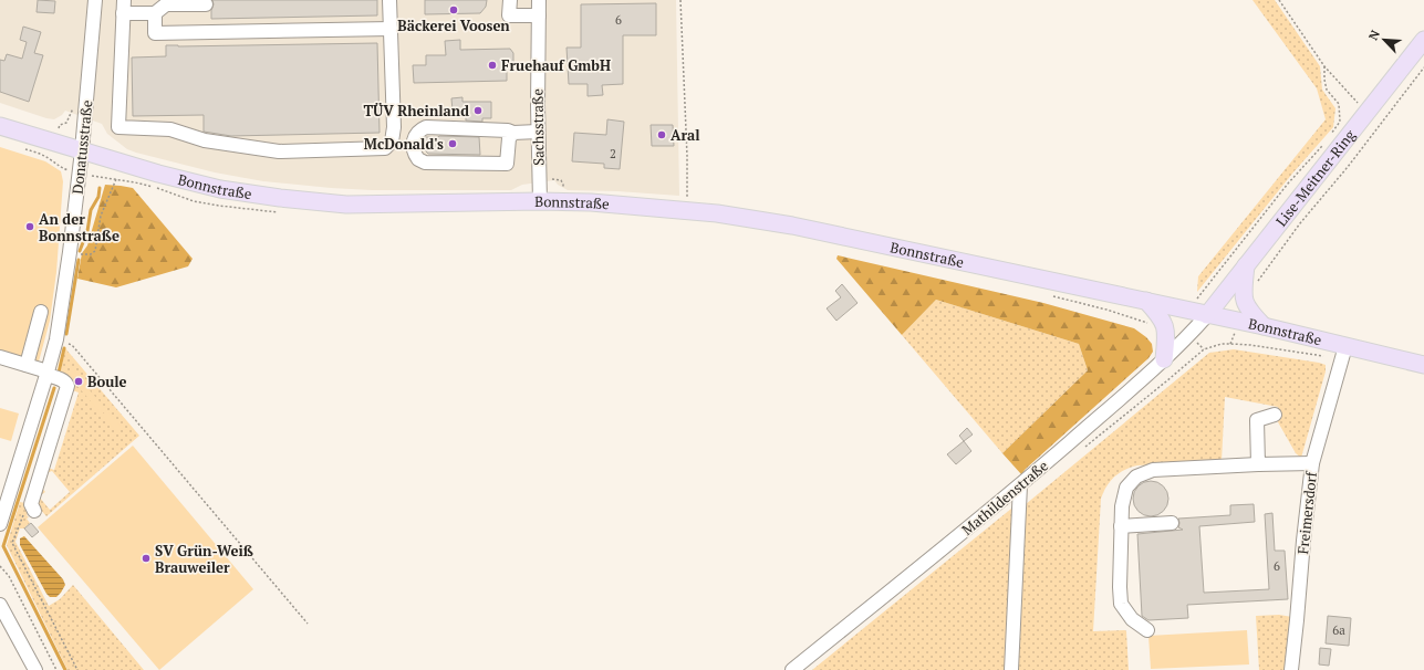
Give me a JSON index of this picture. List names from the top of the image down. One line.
{"streets":{"main road":["Lise-Meitner-Ring","Bonnstraße"],"street":["Sachsstraße","Donatusstraße","Mathildenstraße","Freimersdorf"]},"crossings":[["Sachsstraße","Bonnstraße"],["Donatusstraße","Bonnstraße"],["Lise-Meitner-Ring","Bonnstraße"],["Lise-Meitner-Ring","Mathildenstraße"],["Bonnstraße","Mathildenstraße"],["Bonnstraße","Freimersdorf"]],"places":["Bäckerei Voosen","Fruehauf GmbH","TÜV Rheinland","Aral","McDonald's","An der Bonnstraße","Boule","SV Grün-Weiß Brauweiler"],"house_numbers":["6","2","6","6a"],"north":"top left"}
